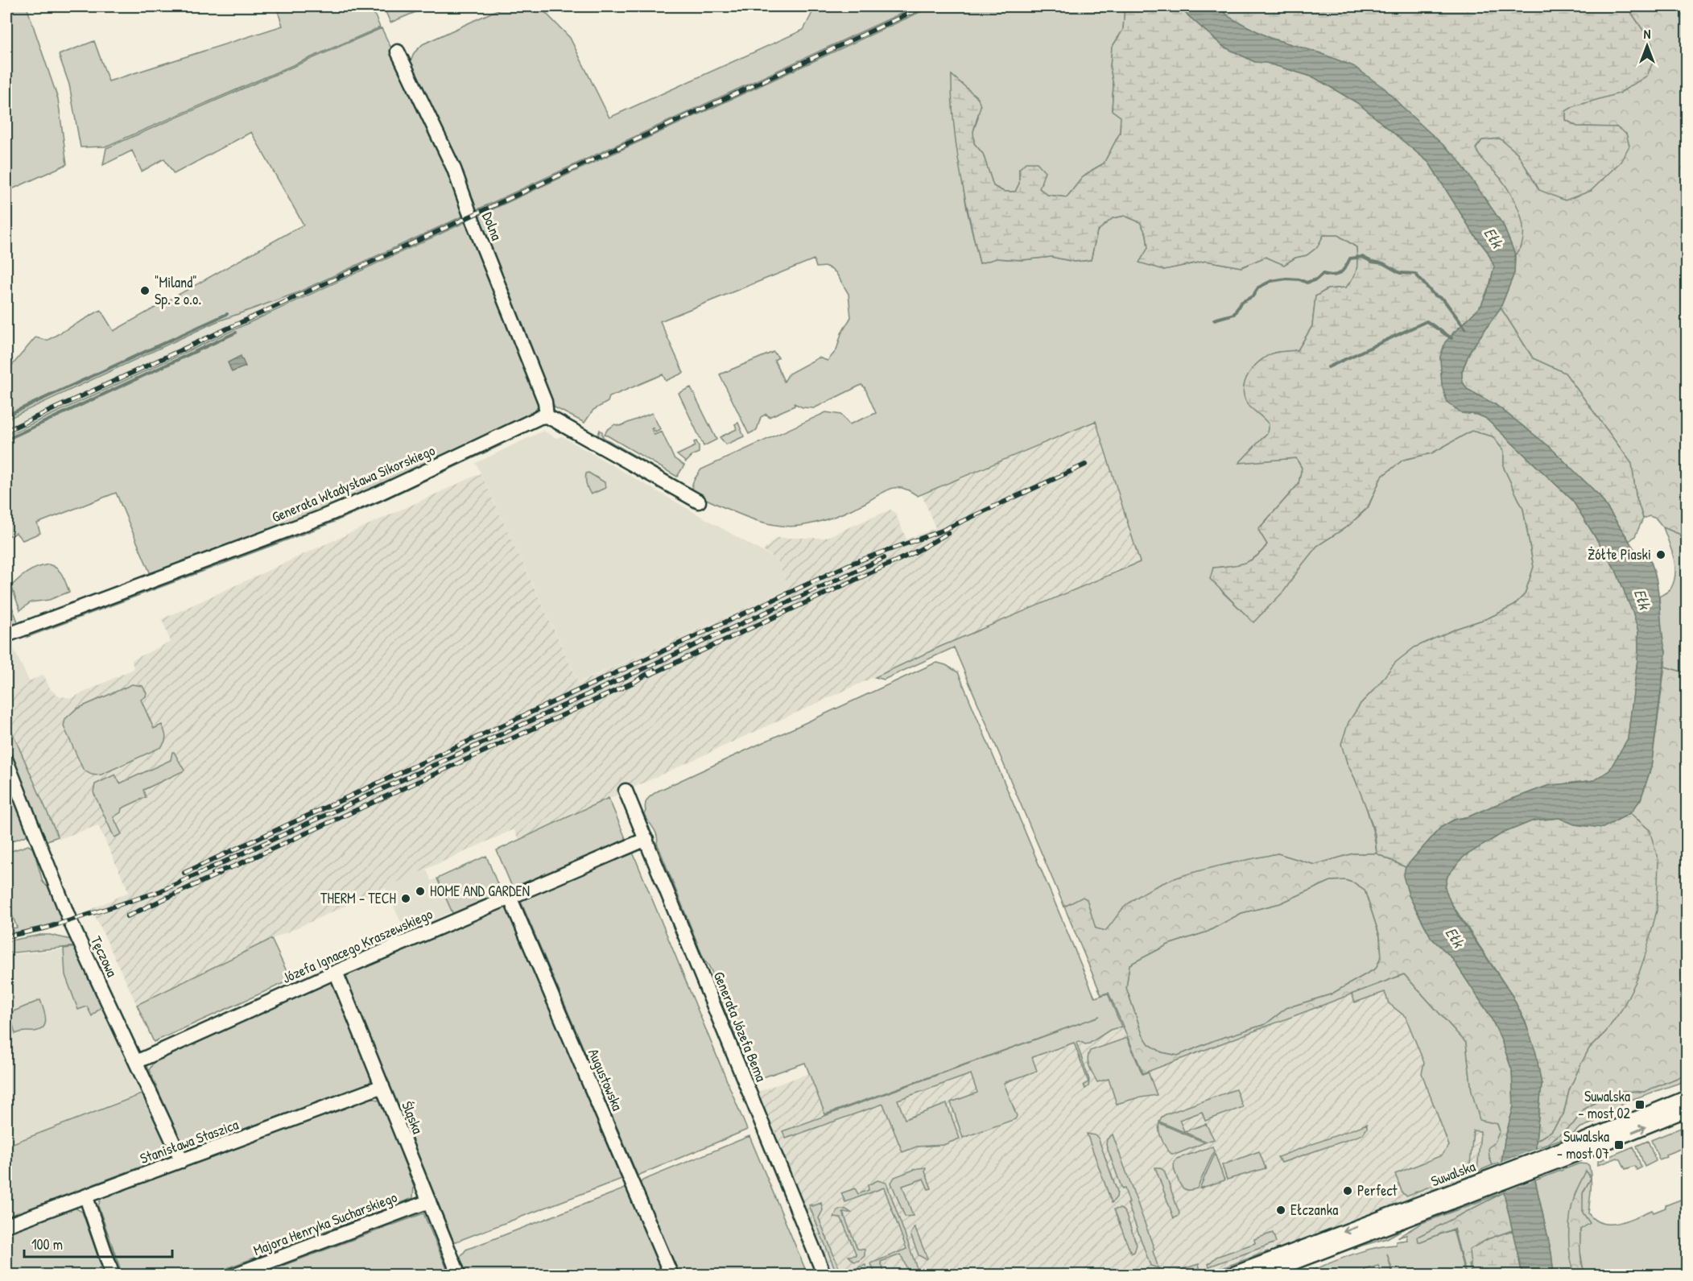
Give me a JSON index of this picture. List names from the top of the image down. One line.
{"streets":{"street":["Dolna","Generała Władysława Sikorskiego","Józefa Ignacego Kraszewskiego","Tęczowa","Generała Józefa Bema","Augustowska","Śląska","Stanisława Staszica","Suwalska","Majora Henryka Sucharskiego"]},"crossings":[["Dolna","Generała Władysława Sikorskiego"],["Józefa Ignacego Kraszewskiego","Tęczowa"],["Józefa Ignacego Kraszewskiego","Generała Józefa Bema"],["Józefa Ignacego Kraszewskiego","Augustowska"],["Józefa Ignacego Kraszewskiego","Śląska"],["Tęczowa","Stanisława Staszica"],["Śląska","Stanisława Staszica"],["Śląska","Majora Henryka Sucharskiego"]],"water":["Ełk"],"places":{"other":["\"Miland\" Sp. z o.o.","Żółte Piaski","HOME AND GARDEN","THERM - TECH","Perfect","Ełczanka"],"transit":["Suwalska - most 02","Suwalska - most 07"]},"scale_bar":"100 m","north":"top"}
